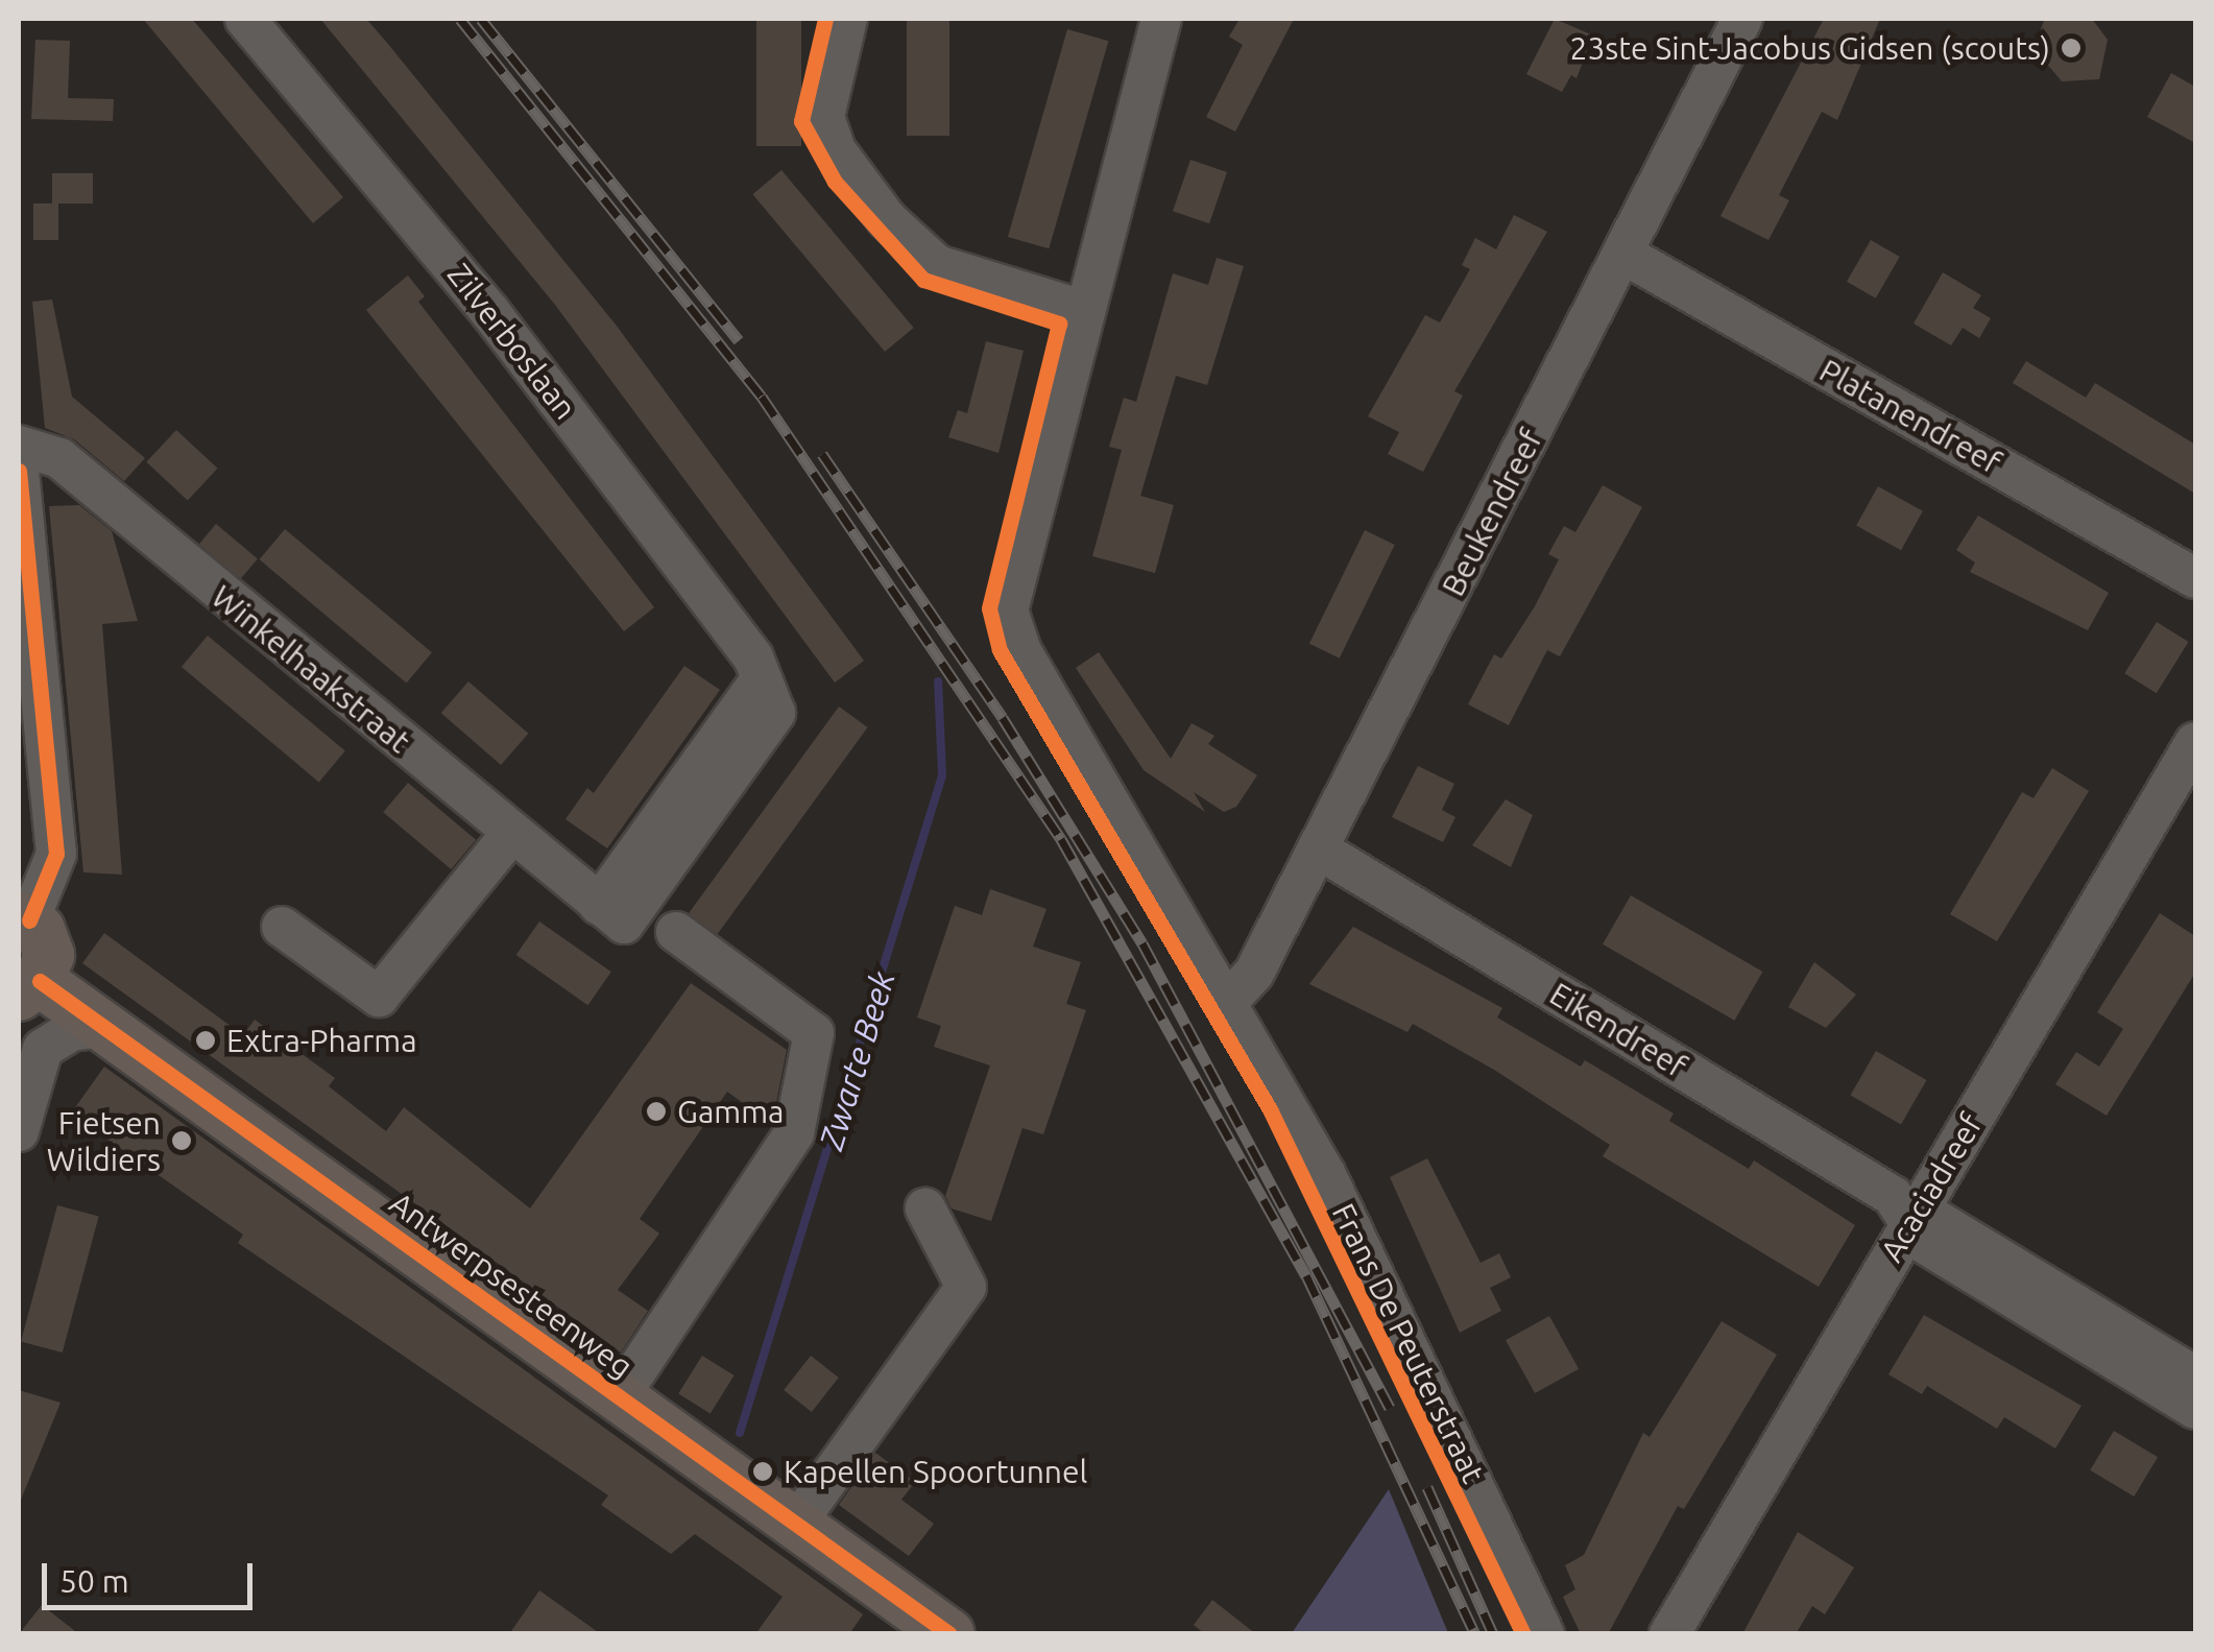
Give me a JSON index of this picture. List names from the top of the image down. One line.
{"streets":{"main road":["Antwerpsesteenweg"],"street":["Zilverboslaan","Platanendreef","Beukendreef","Winkelhaakstraat","Eikendreef","Acaciadreef","Frans De Peuterstraat"]},"crossings":[["Zilverboslaan","Winkelhaakstraat"],["Platanendreef","Beukendreef"],["Beukendreef","Eikendreef"],["Beukendreef","Frans De Peuterstraat"],["Eikendreef","Acaciadreef"]],"water":["Zwarte Beek"],"places":["23ste Sint-Jacobus Gidsen (scouts)","Extra-Pharma","Gamma","Fietsen Wildiers","Kapellen Spoortunnel"],"scale_bar":"50 m"}
